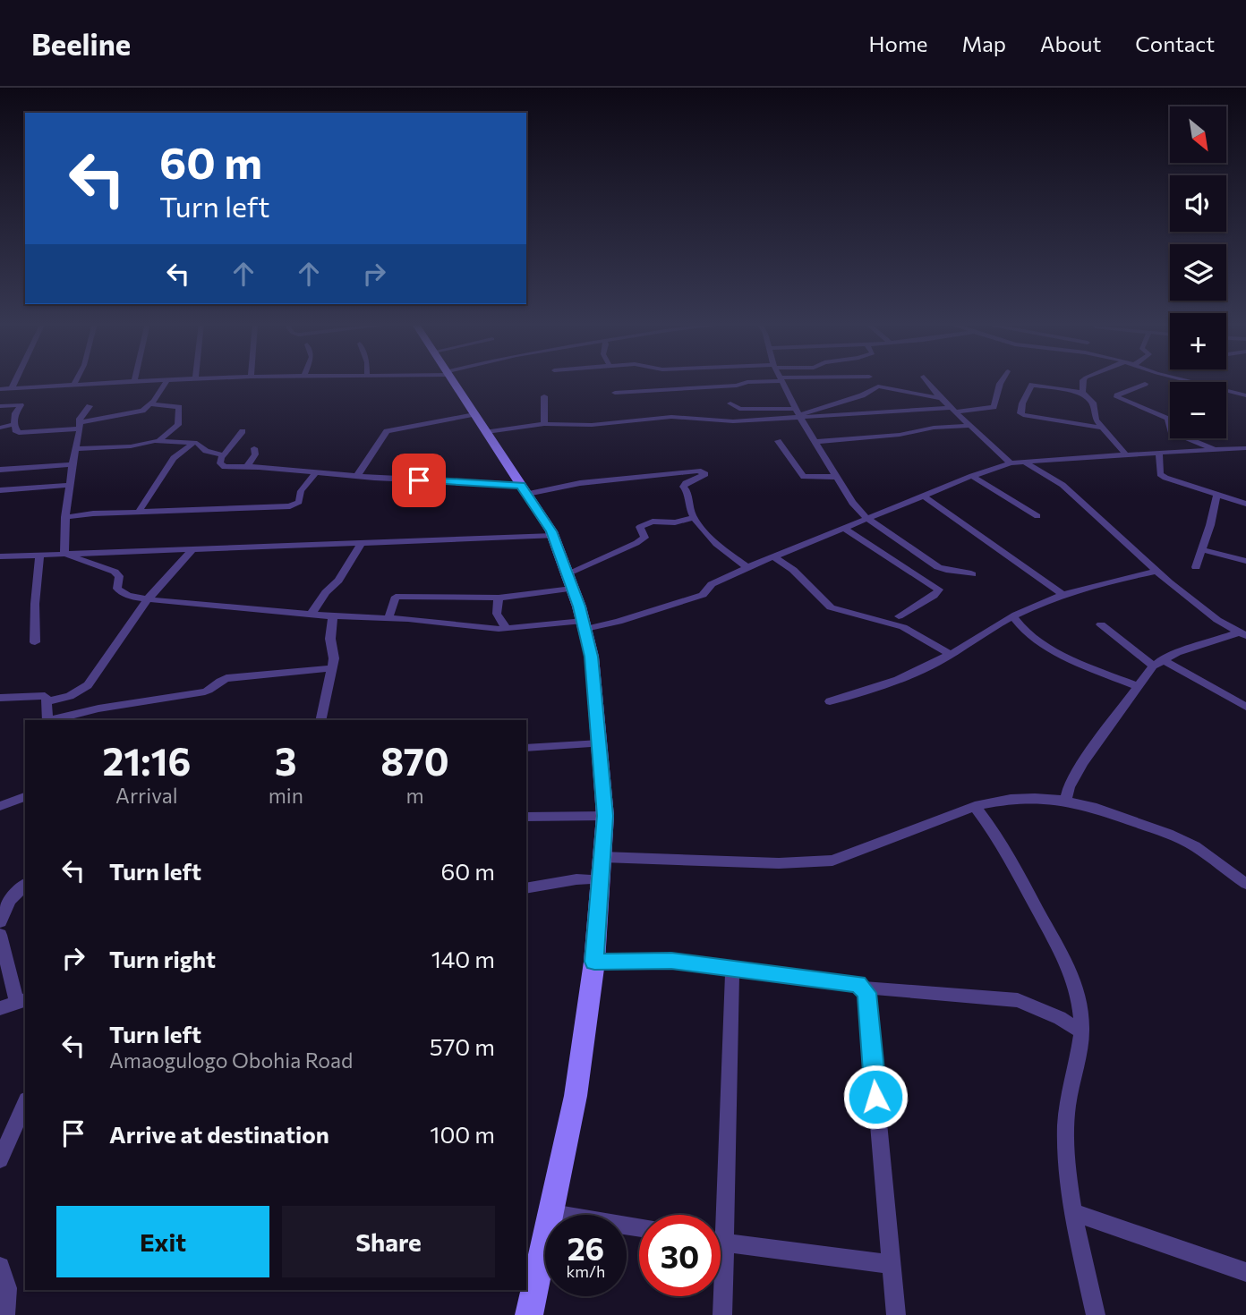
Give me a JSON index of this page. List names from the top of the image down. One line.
{"north":"bottom right","page":{"header":"Beeline","nav":["Home","Map","About","Contact"],"map_buttons":["+","−"],"turn":["60 m","Turn left"],"eta":["21:16","Arrival","3","min","870","m"],"list":[{"name":"Turn left","value":"60 m"},{"name":"Turn right","value":"140 m"},{"name":"Turn left","note":"Amaogulogo Obohia Road","value":"570 m"},{"name":"Arrive at destination","value":"100 m"}],"buttons":["Exit","Share"],"speed":"26 km/h","limit":"30"}}
